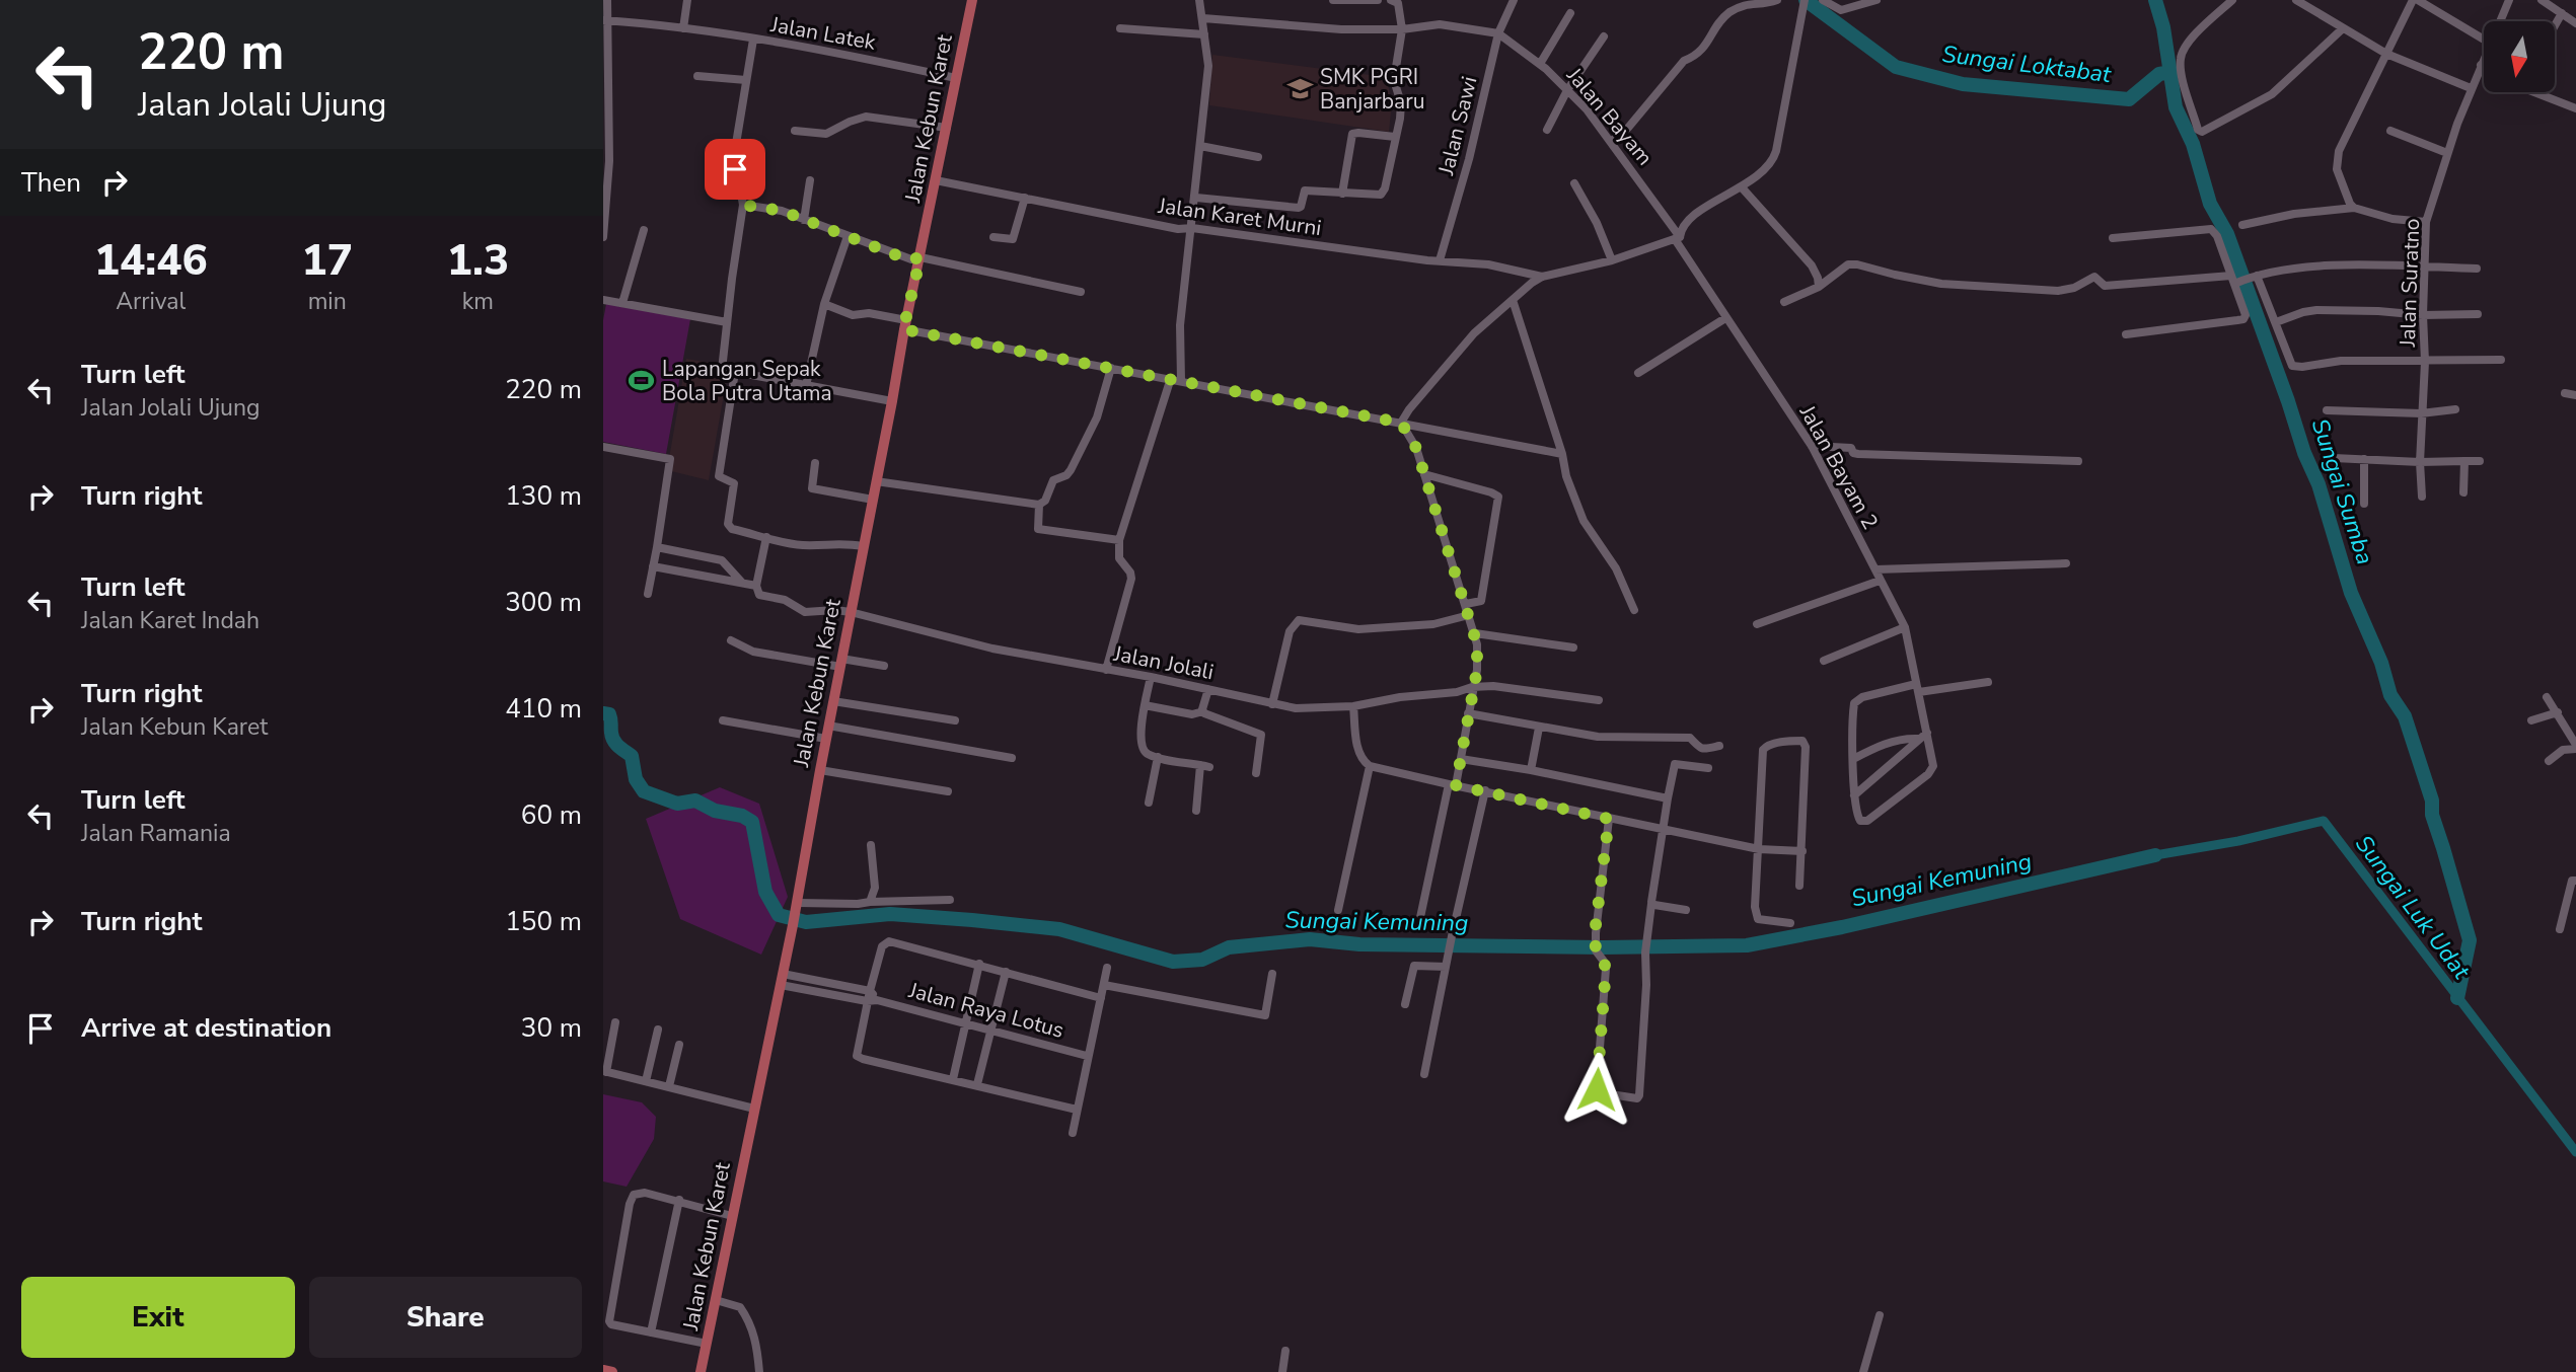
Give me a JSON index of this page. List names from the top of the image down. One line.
{"streets":{"main road":["Jalan Kebun Karet"],"street":["Jalan Latek","Jalan Bayam","Jalan Sawi","Jalan Karet Murni","Jalan Suratno","Jalan Bayam 2","Jalan Jolali","Jalan Raya Lotus"]},"crossings":[["Jalan Latek","Jalan Kebun Karet"],["Jalan Bayam","Jalan Sawi"],["Jalan Bayam","Jalan Bayam 2"],["Jalan Kebun Karet","Jalan Karet Murni"],["Jalan Kebun Karet","Jalan Jolali"],["Jalan Kebun Karet","Jalan Raya Lotus"],["Jalan Sawi","Jalan Karet Murni"]],"water":["Sungai Loktabat","Sungai Sumba","Sungai Kemuning","Sungai Luk Udat"],"places":{"school or university":["SMK PGRI Banjarbaru"],"sports":["Lapangan Sepak Bola Putra Utama"]},"north":"bottom","page":{"turn":["220 m","Jalan Jolali Ujung"],"then":"Then","eta":["14:46","Arrival","17","min","1.3","km"],"list":[{"name":"Turn left","note":"Jalan Jolali Ujung","value":"220 m"},{"name":"Turn right","value":"130 m"},{"name":"Turn left","note":"Jalan Karet Indah","value":"300 m"},{"name":"Turn right","note":"Jalan Kebun Karet","value":"410 m"},{"name":"Turn left","note":"Jalan Ramania","value":"60 m"},{"name":"Turn right","value":"150 m"},{"name":"Arrive at destination","value":"30 m"}],"buttons":["Exit","Share"]}}
